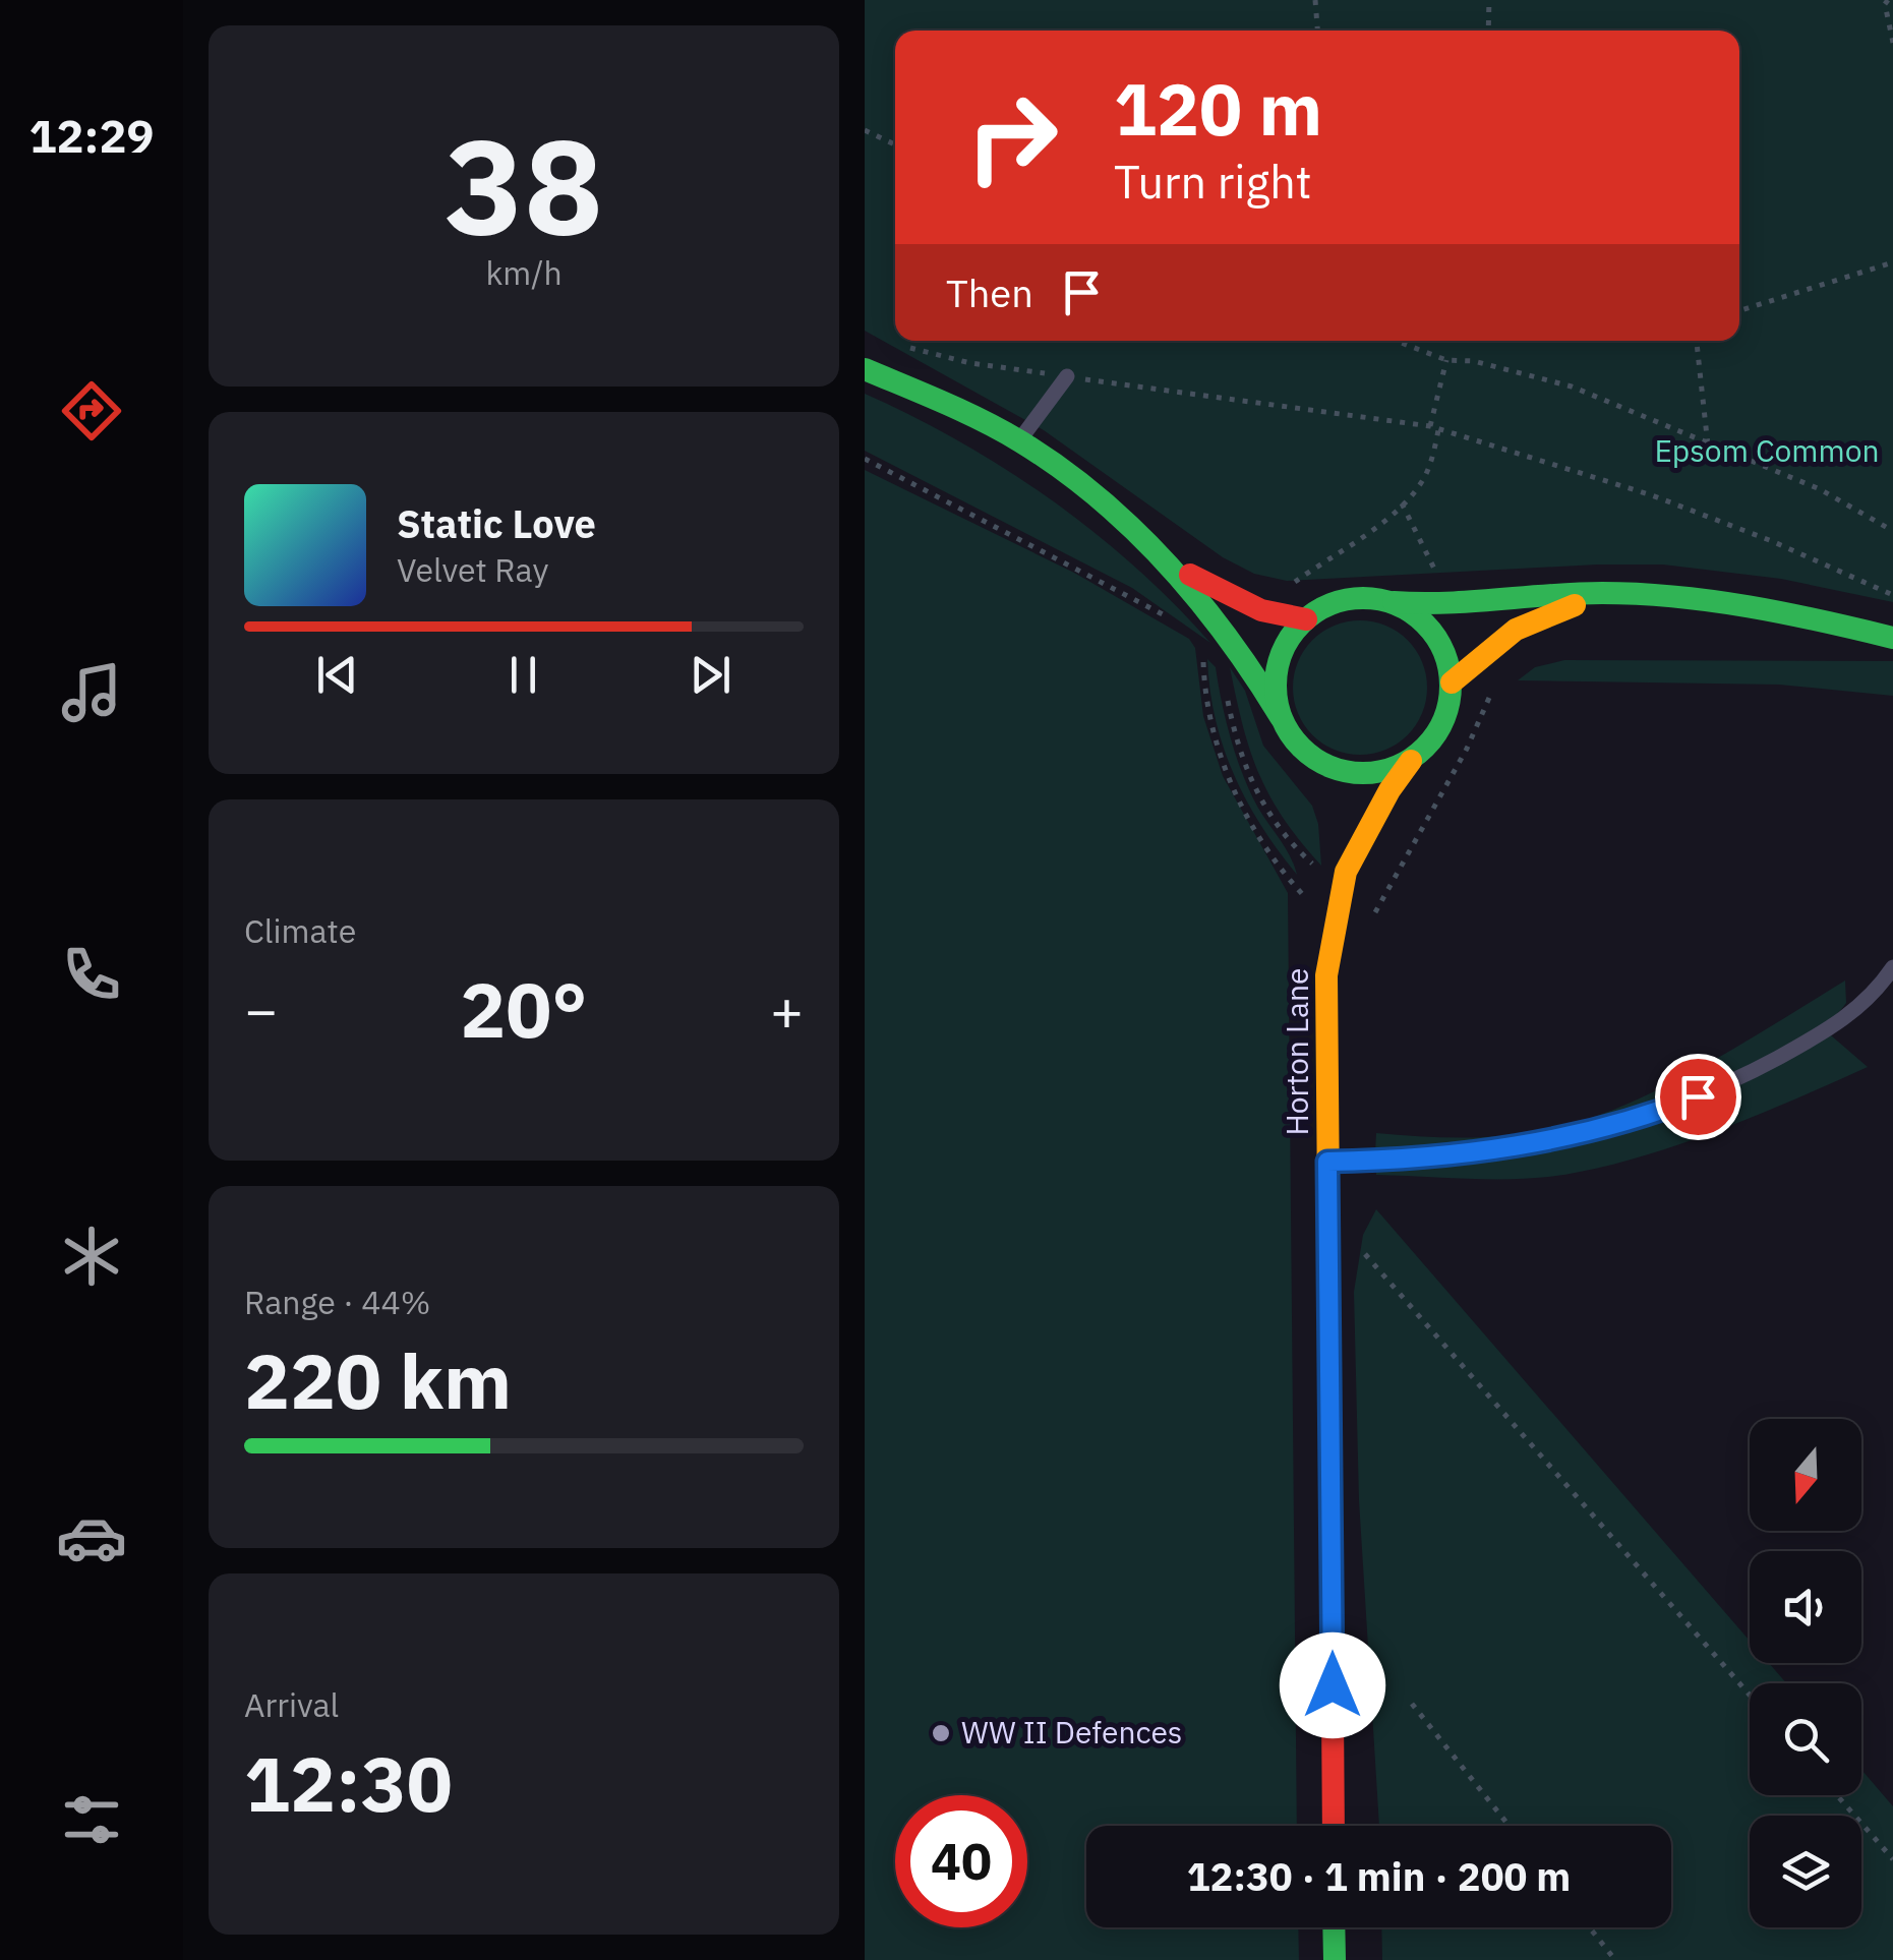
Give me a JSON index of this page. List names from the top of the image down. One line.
{"streets":{"main road":["Horton Lane"]},"parks":["Epsom Common"],"places":["WW II Defences"],"north":"bottom","page":{"tabs":"12:29","tile":[["38","km/h"],"Climate",["Range · 44%","220 km"],["Arrival","12:30"]],"turn":["120 m","Turn right"],"then":"Then","song":["Static Love","Velvet Ray"],"heat":["−","20°","+"],"limit":"40","trip":"12:30 · 1 min · 200 m"}}
